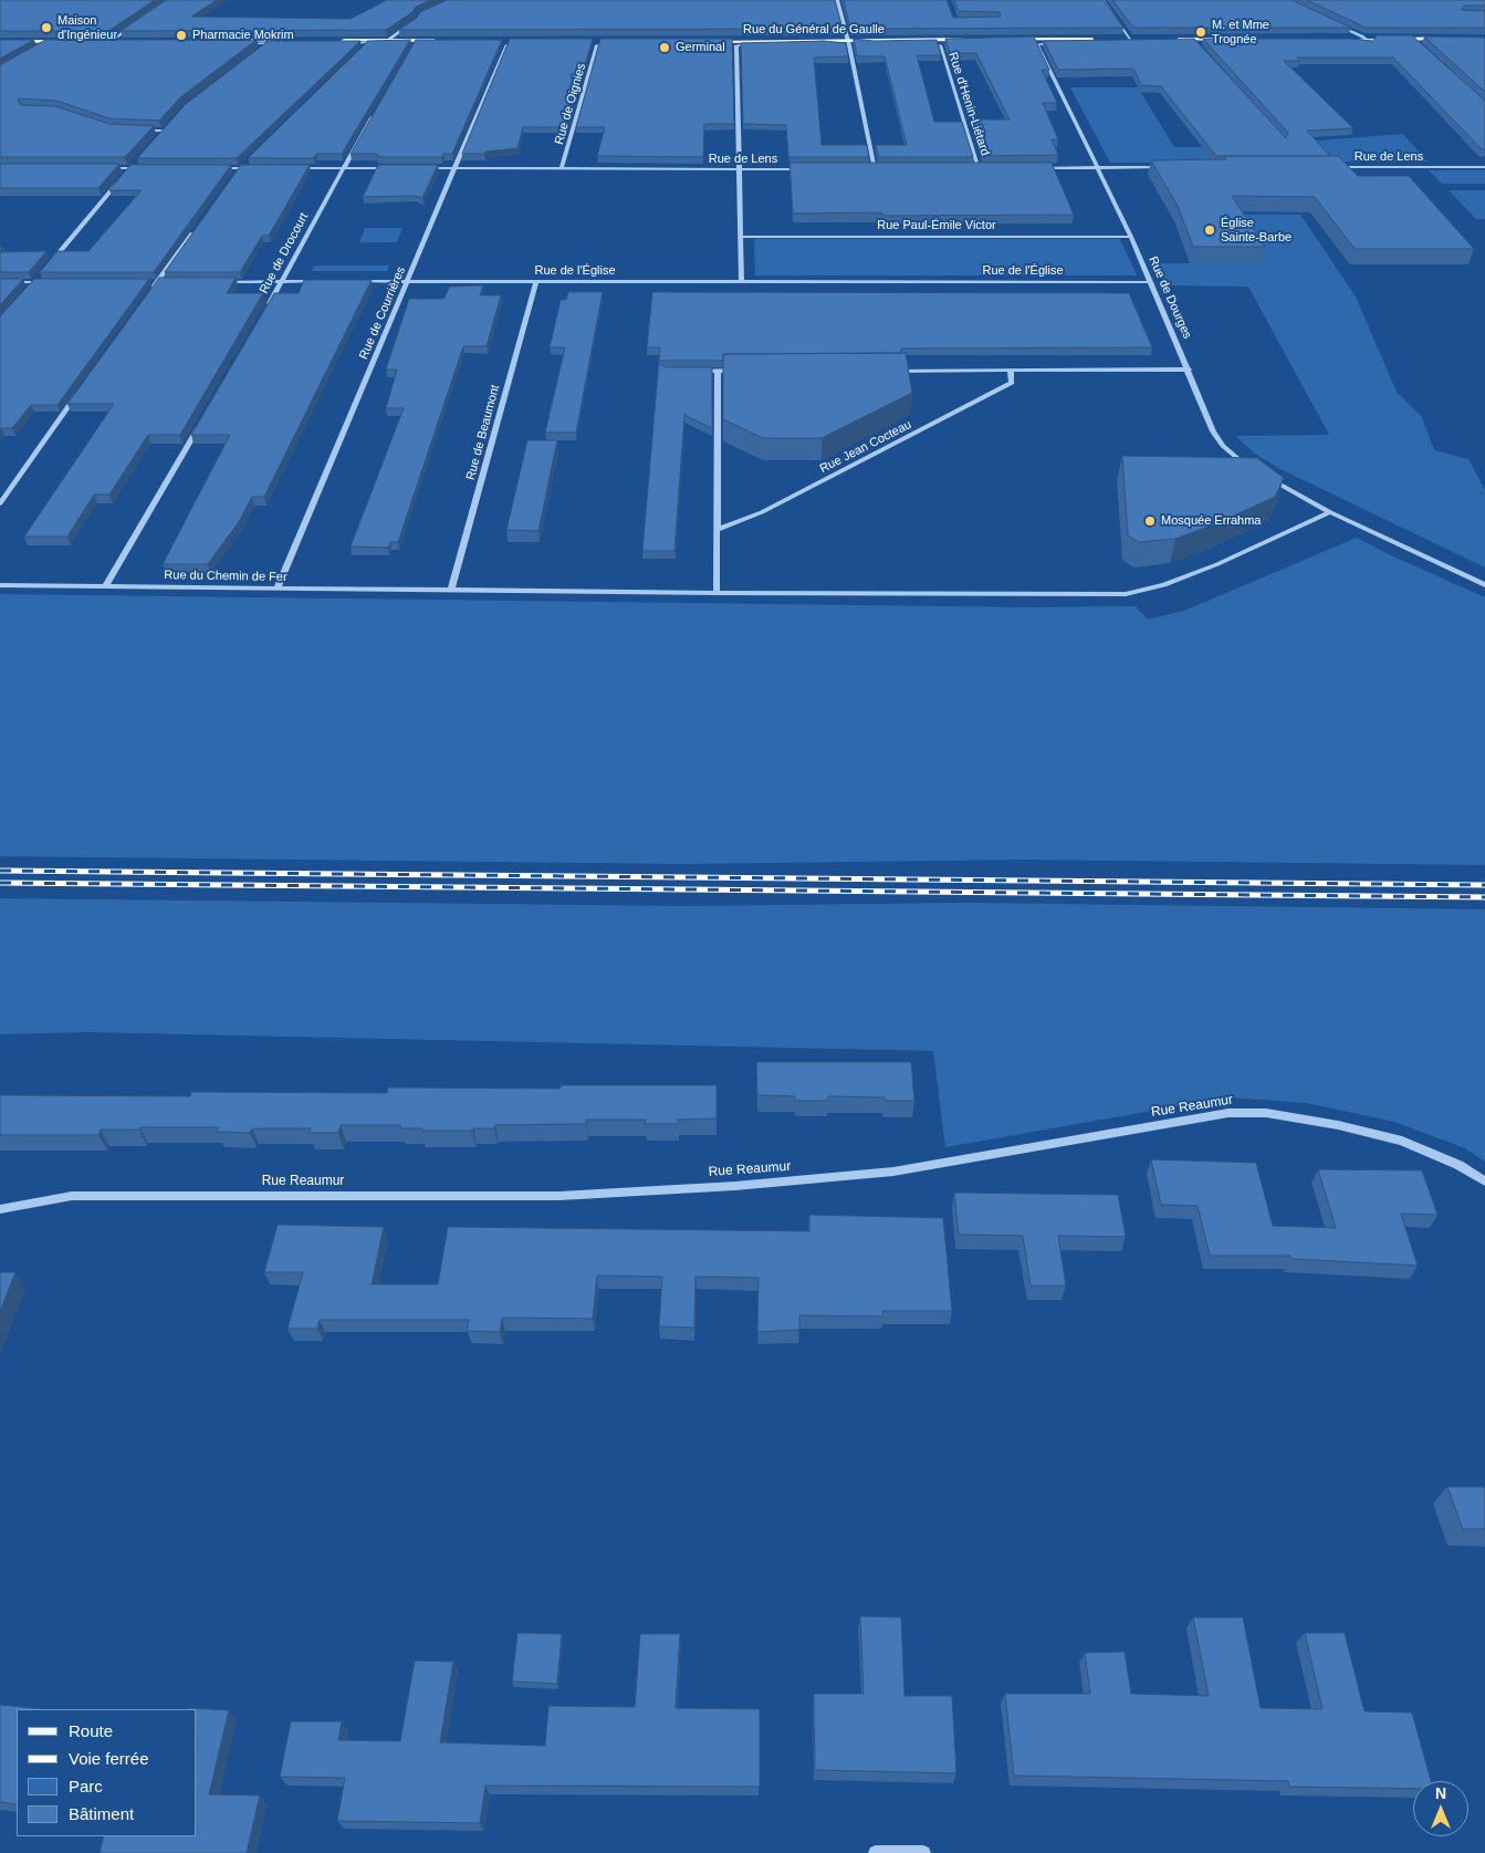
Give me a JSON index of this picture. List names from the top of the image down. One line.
{"streets":{"main road":["Rue du Général de Gaulle"],"street":["Rue de Oignies","Rue d'Henin-Liétard","Rue de Lens","Rue Paul-Émile Victor","Rue de Drocourt","Rue de l'Église","Rue de Dourges","Rue de Courrières","Rue de Beaumont","Rue Jean Cocteau","Rue du Chemin de Fer","Rue Reaumur"]},"crossings":[["Rue du Général de Gaulle","Rue d'Henin-Liétard"],["Rue de Oignies","Rue de Lens"],["Rue de Lens","Rue de Courrières"],["Rue Paul-Émile Victor","Rue de Dourges"],["Rue de l'Église","Rue de Dourges"],["Rue de l'Église","Rue de Courrières"],["Rue de l'Église","Rue de Beaumont"],["Rue de Courrières","Rue du Chemin de Fer"],["Rue de Beaumont","Rue du Chemin de Fer"]],"places":["Maison d'Ingénieur","M. et Mme Trognée","Pharmacie Mokrim","Germinal","Église Sainte-Barbe","Mosquée Errahma"],"legend":["Route","Voie ferrée","Parc","Bâtiment"],"north":"top"}
